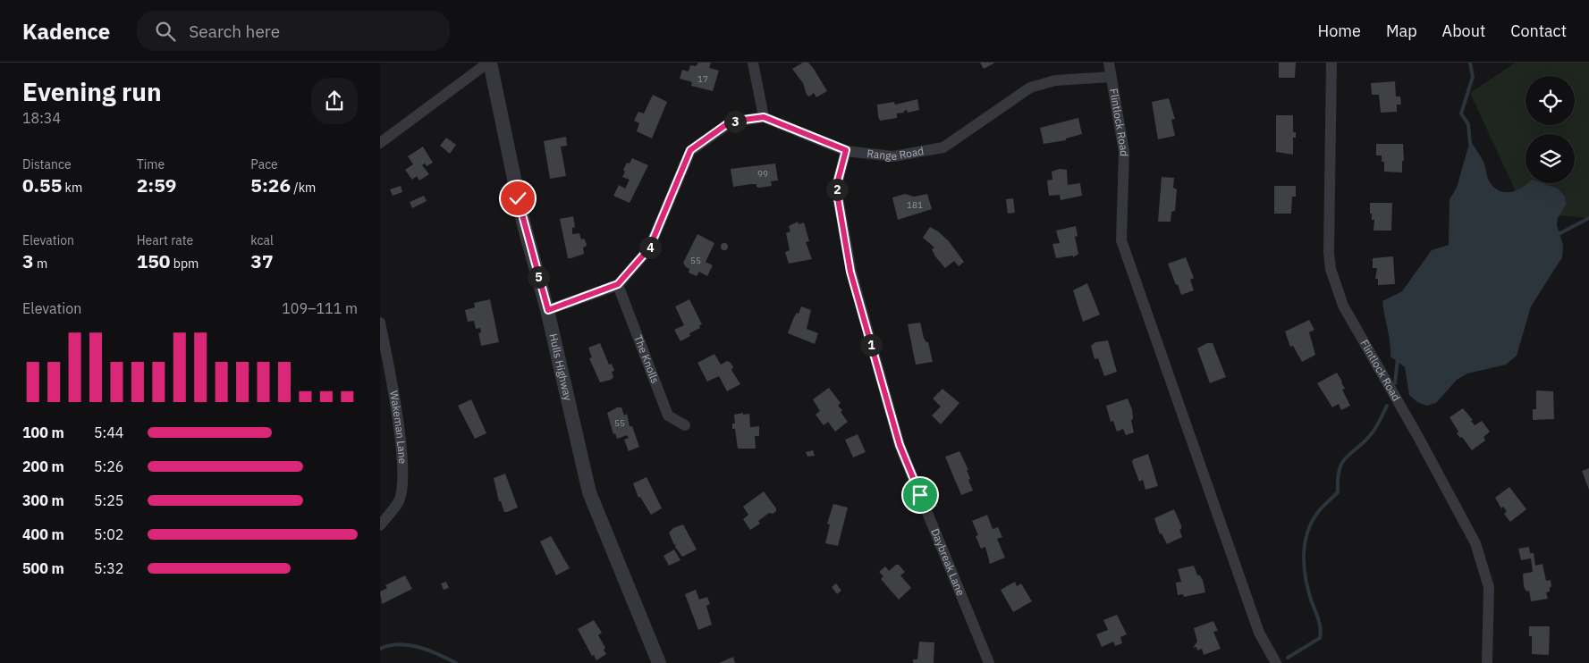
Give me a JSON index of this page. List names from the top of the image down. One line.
{"streets":{"street":["Flintlock Road","Range Road","The Knolls","Hulls Highway","Wakeman Lane","Daybreak Lane"]},"crossings":[["Flintlock Road","Range Road"],["Range Road","The Knolls"],["Range Road","Hulls Highway"],["Range Road","Daybreak Lane"]],"house_numbers":["17","99","181","55","55"],"page":{"header":"Kadence","search":"Search here","nav":["Home","Map","About","Contact"],"heading":["Evening run","18:34"],"pins":["3","2","4","5","1"],"stats":[["Distance","0.55 km"],["Time","2:59"],["Pace","5:26 /km"],["Elevation","3 m"],["Heart rate","150 bpm"],["kcal","37"]],"chart":["Elevation","109–111 m"],"list":[{"name":"100 m","note":"5:44"},{"name":"200 m","note":"5:26"},{"name":"300 m","note":"5:25"},{"name":"400 m","note":"5:02"},{"name":"500 m","note":"5:32"}]}}
